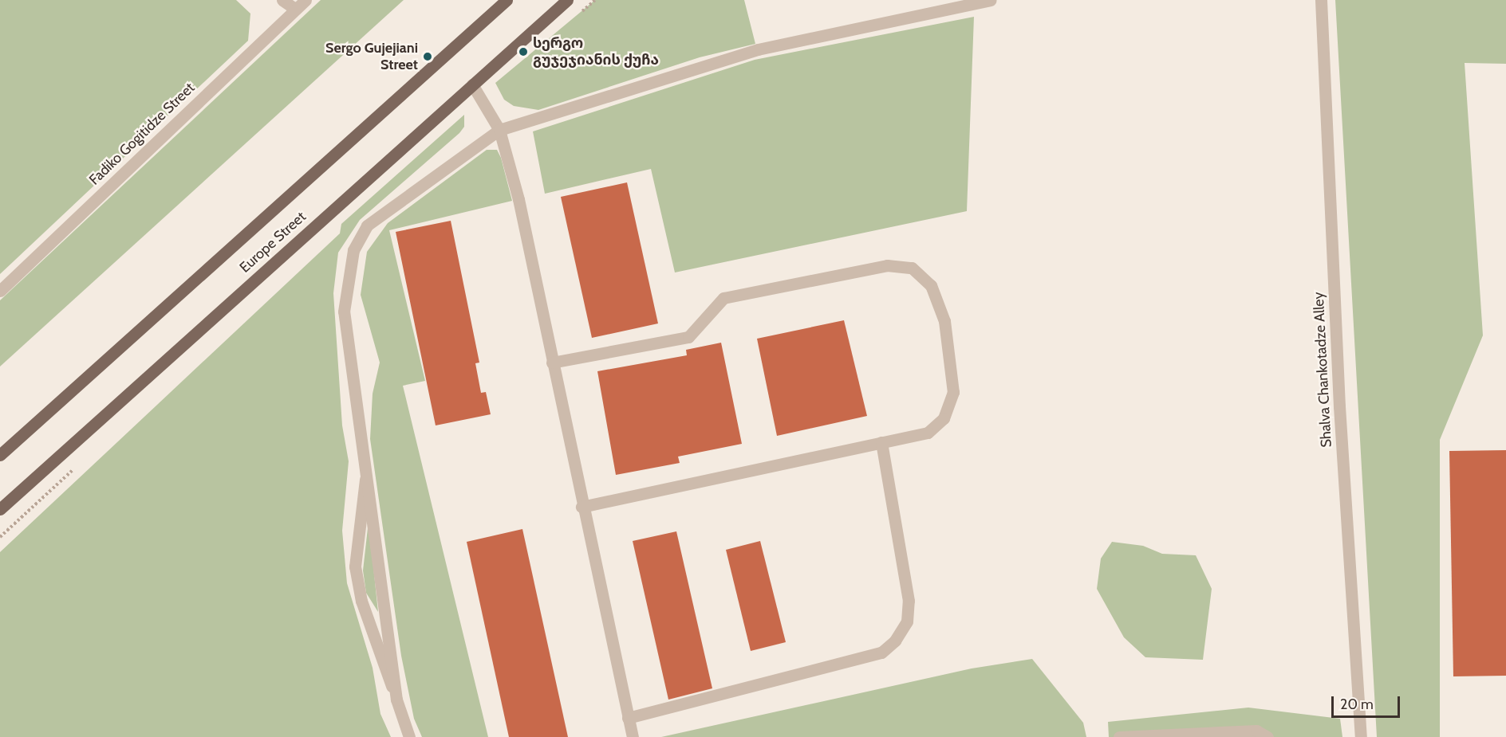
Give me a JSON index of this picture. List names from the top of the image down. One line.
{"streets":{"main road":["Europe Street"],"street":["Fadiko Gogitidze Street","Shalva Chankotadze Alley"]},"places":["სერგო გუჯეჯიანის ქუჩა","Sergo Gujejiani Street"],"scale_bar":"20 m"}
